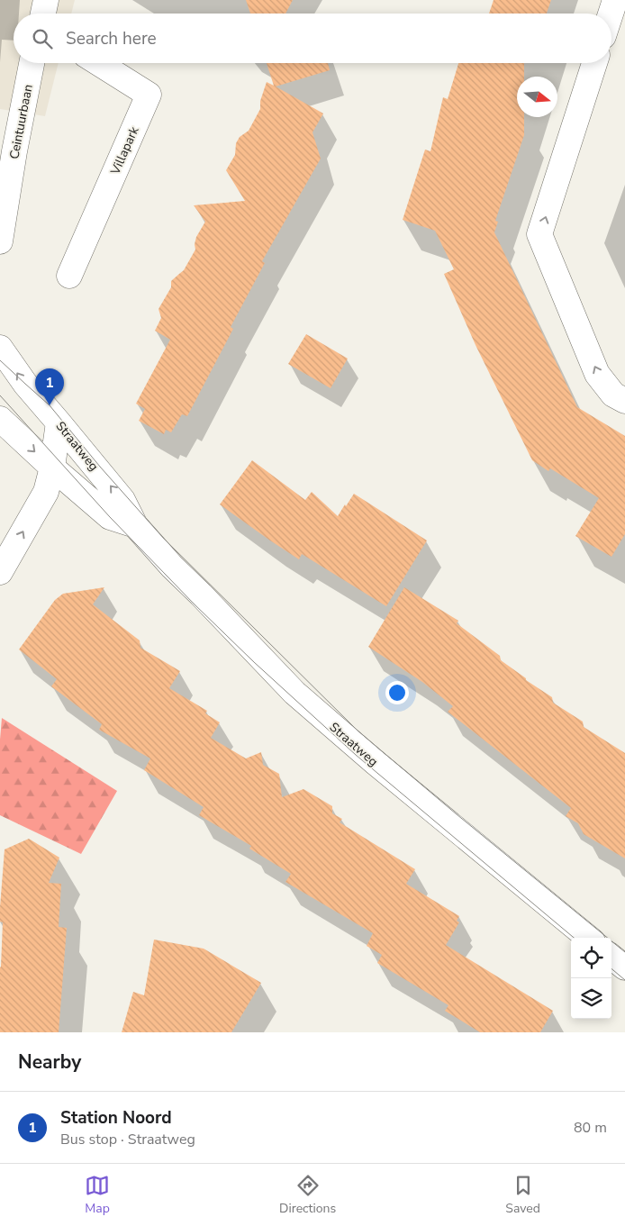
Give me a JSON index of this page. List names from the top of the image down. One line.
{"streets":{"street":["Ceintuurbaan","Villapark","Straatweg"]},"north":"right","page":{"search":"Search here","pins":"1","heading":"Nearby","list":[{"mark":"1","name":"Station Noord","note":"Bus stop · Straatweg","value":"80 m"}],"nav":["Map","Directions","Saved"]}}
